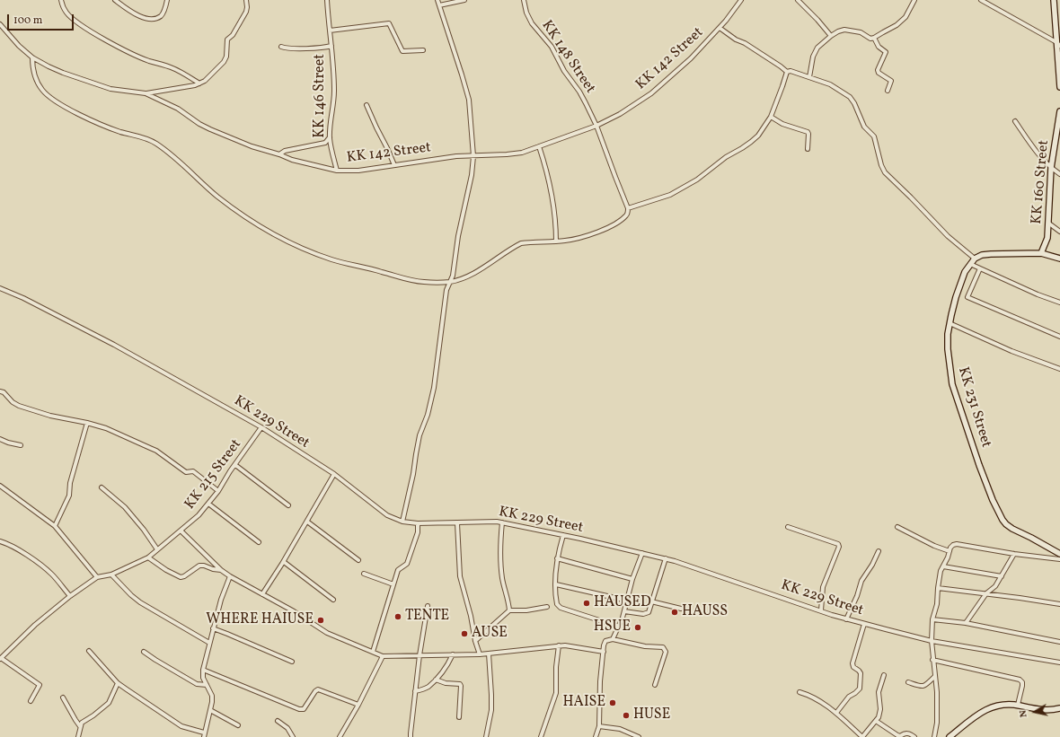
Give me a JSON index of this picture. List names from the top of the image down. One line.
{"streets":{"main road":["KK 160 Street","KK 231 Street"],"street":["KK 148 Street","KK 142 Street","KK 146 Street","KK 229 Street","KK 215 Street"]},"crossings":[["KK 148 Street","KK 142 Street"],["KK 142 Street","KK 146 Street"],["KK 229 Street","KK 215 Street"]],"places":["HAUSED","HAUSS","TENTE","WHERE HAIUSE","HSUE","AUSE","HAISE","HUSE"],"scale_bar":"100 m","north":"left"}
